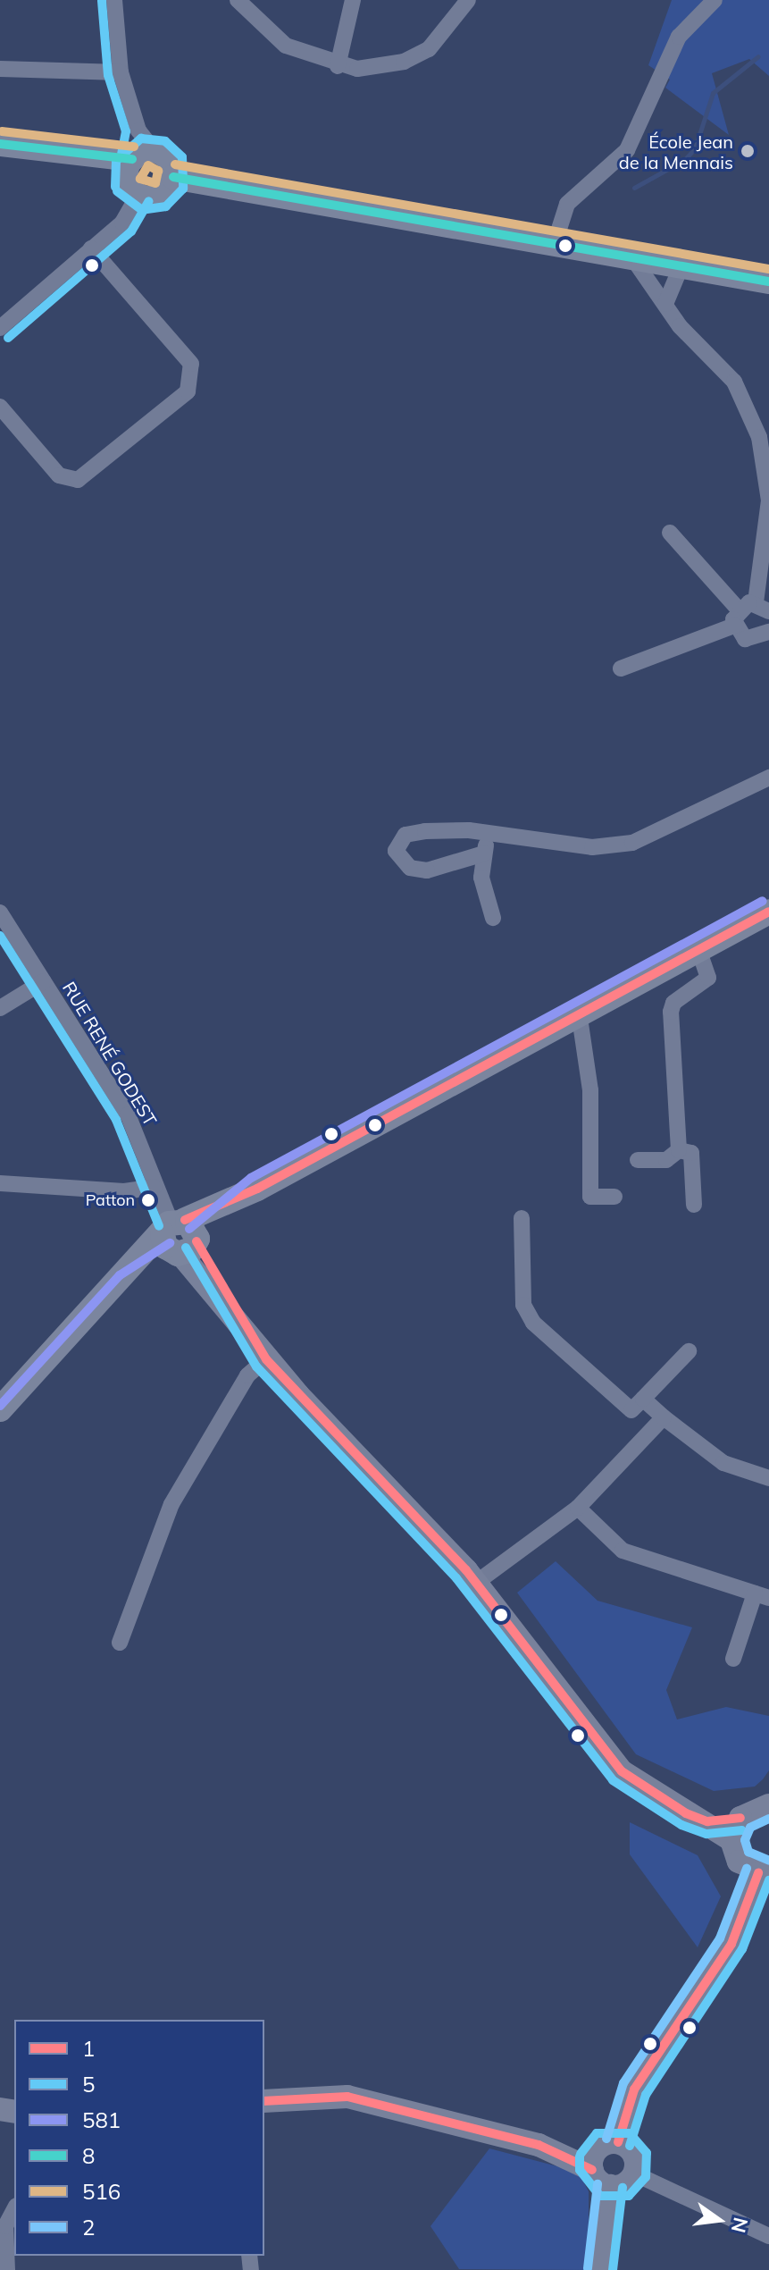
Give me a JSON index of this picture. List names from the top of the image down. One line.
{"streets":{"street":["RUE RENÉ GODEST"]},"places":["École Jean de la Mennais","Patton"],"lines":["transit line 5","transit line 516","transit line 8","transit line 581","transit line 1","transit line 2"],"legend":["1","5","581","8","516","2"],"north":"right"}
